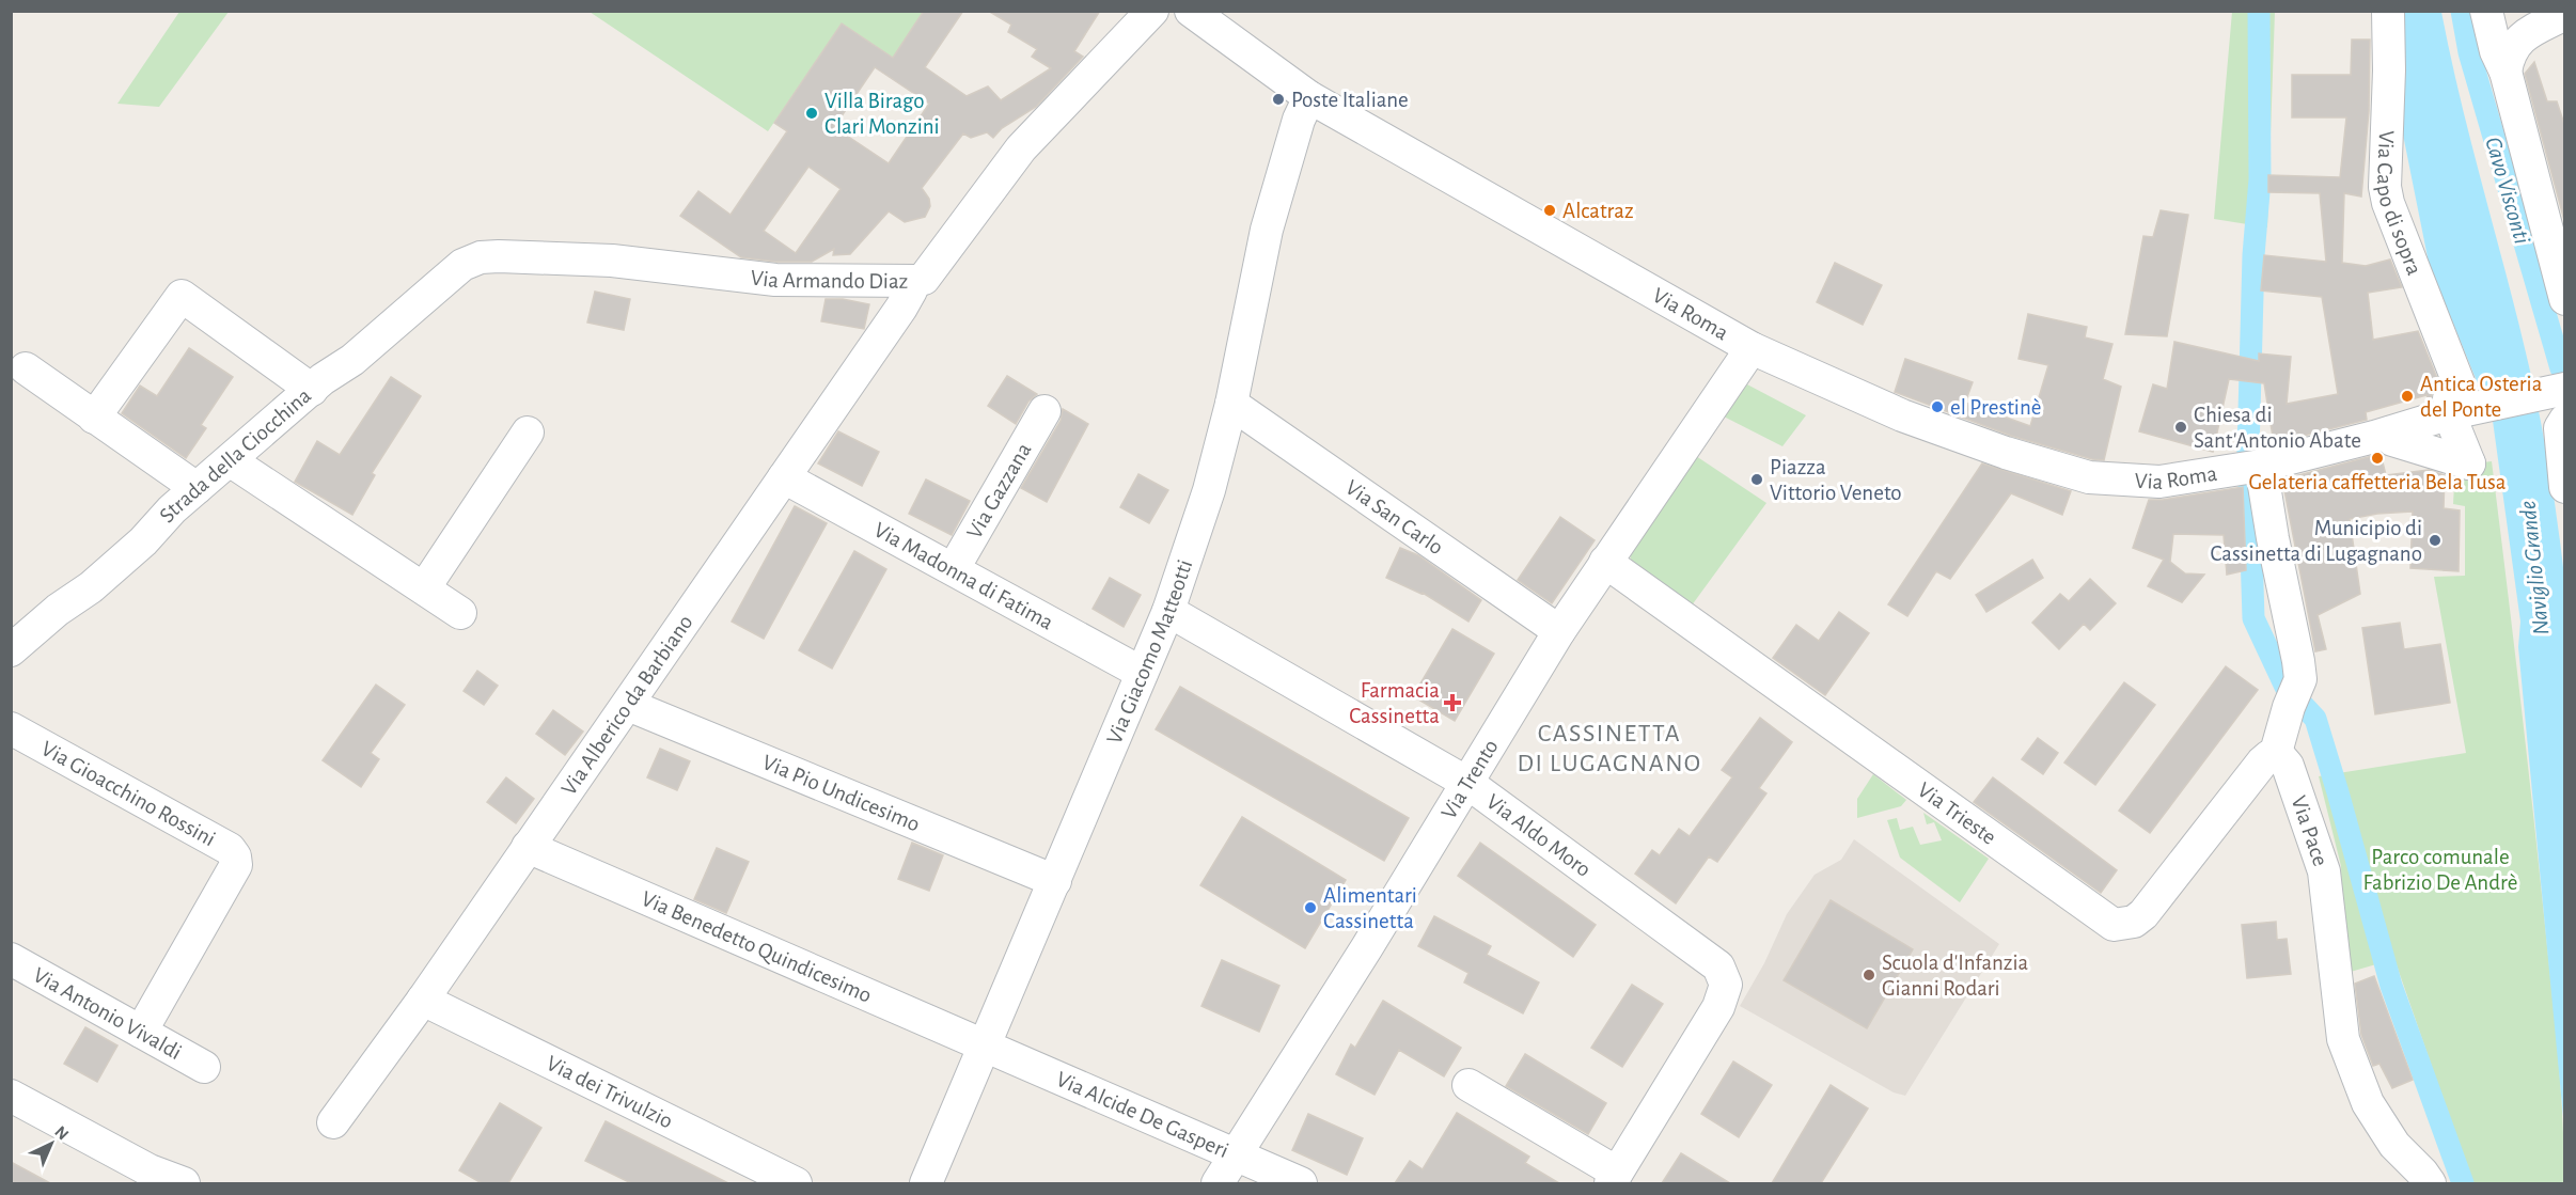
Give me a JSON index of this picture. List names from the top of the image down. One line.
{"streets":{"street":["Via Capo di sopra","Via Armando Diaz","Via Roma","Strada della Ciocchina","Via Gazzana","Via San Carlo","Via Madonna di Fatima","Via Giacomo Matteotti","Via Alberico da Barbiano","Via Trento","Via Gioacchino Rossini","Via Pio Undicesimo","Via Trieste","Via Pace","Via Aldo Moro","Via Benedetto Quindicesimo","Via Antonio Vivaldi","Via dei Trivulzio","Via Alcide De Gasperi"]},"crossings":[["Via Capo di sopra","Via Roma"],["Via Armando Diaz","Strada della Ciocchina"],["Via Armando Diaz","Via Alberico da Barbiano"],["Via Roma","Via Giacomo Matteotti"],["Via Roma","Via Trento"],["Via Gazzana","Via Madonna di Fatima"],["Via San Carlo","Via Giacomo Matteotti"],["Via San Carlo","Via Trento"],["Via Madonna di Fatima","Via Giacomo Matteotti"],["Via Madonna di Fatima","Via Alberico da Barbiano"],["Via Giacomo Matteotti","Via Pio Undicesimo"],["Via Giacomo Matteotti","Via Aldo Moro"],["Via Giacomo Matteotti","Via Benedetto Quindicesimo"],["Via Giacomo Matteotti","Via Alcide De Gasperi"],["Via Alberico da Barbiano","Via Pio Undicesimo"],["Via Alberico da Barbiano","Via Benedetto Quindicesimo"],["Via Alberico da Barbiano","Via dei Trivulzio"],["Via Trento","Via Trieste"],["Via Trento","Via Aldo Moro"],["Via Trento","Via Alcide De Gasperi"],["Via Gioacchino Rossini","Via Antonio Vivaldi"],["Via Trieste","Via Pace"],["Via Benedetto Quindicesimo","Via Alcide De Gasperi"]],"districts":["CASSINETTA DI LUGAGNANO"],"water":["Cavo Visconti","Naviglio Grande"],"parks":["Parco comunale Fabrizio De Andrè"],"places":{"other":["Poste Italiane","Villa Birago Clari Monzini","Alcatraz","Antica Osteria del Ponte","el Prestinè","Chiesa di Sant'Antonio Abate","Gelateria caffetteria Bela Tusa","Piazza Vittorio Veneto","Municipio di Cassinetta di Lugagnano","Alimentari Cassinetta","Scuola d'Infanzia Gianni Rodari"],"health":["Farmacia Cassinetta"]},"north":"top right"}
